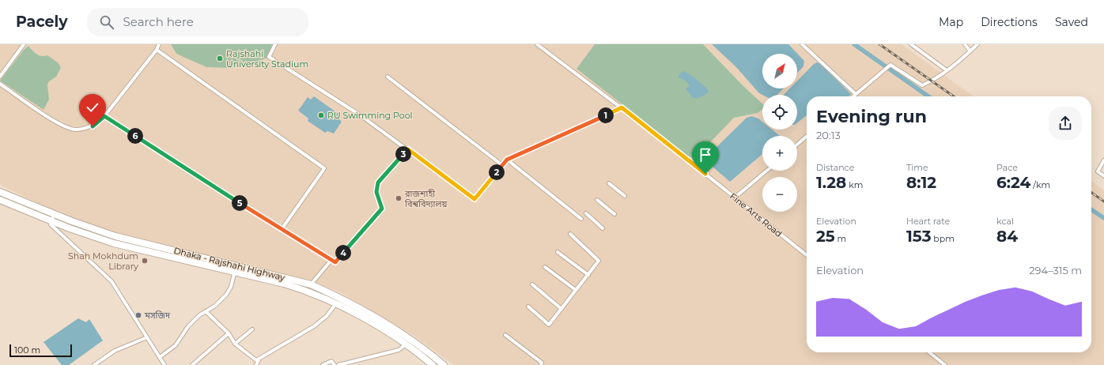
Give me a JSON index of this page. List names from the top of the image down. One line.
{"streets":{"highway":["Dhaka - Rajshahi Highway"],"street":["Fine Arts Road"]},"places":["Rajshahi University Stadium","RU Swimming Pool","রাজশাহী বিশ্ববিদ্যালয়","Shah Mokhdum Library","মসজিদ"],"scale_bar":"100 m","north":"top right","page":{"header":"Pacely","search":"Search here","nav":["Map","Directions","Saved"],"map_buttons":["+","−"],"heading":["Evening run","20:13"],"pins":["1","6","3","2","5","4"],"stats":[["Distance","1.28 km"],["Time","8:12"],["Pace","6:24 /km"],["Elevation","25 m"],["Heart rate","153 bpm"],["kcal","84"]],"chart":["Elevation","294–315 m"],"scale":"100 m"}}
